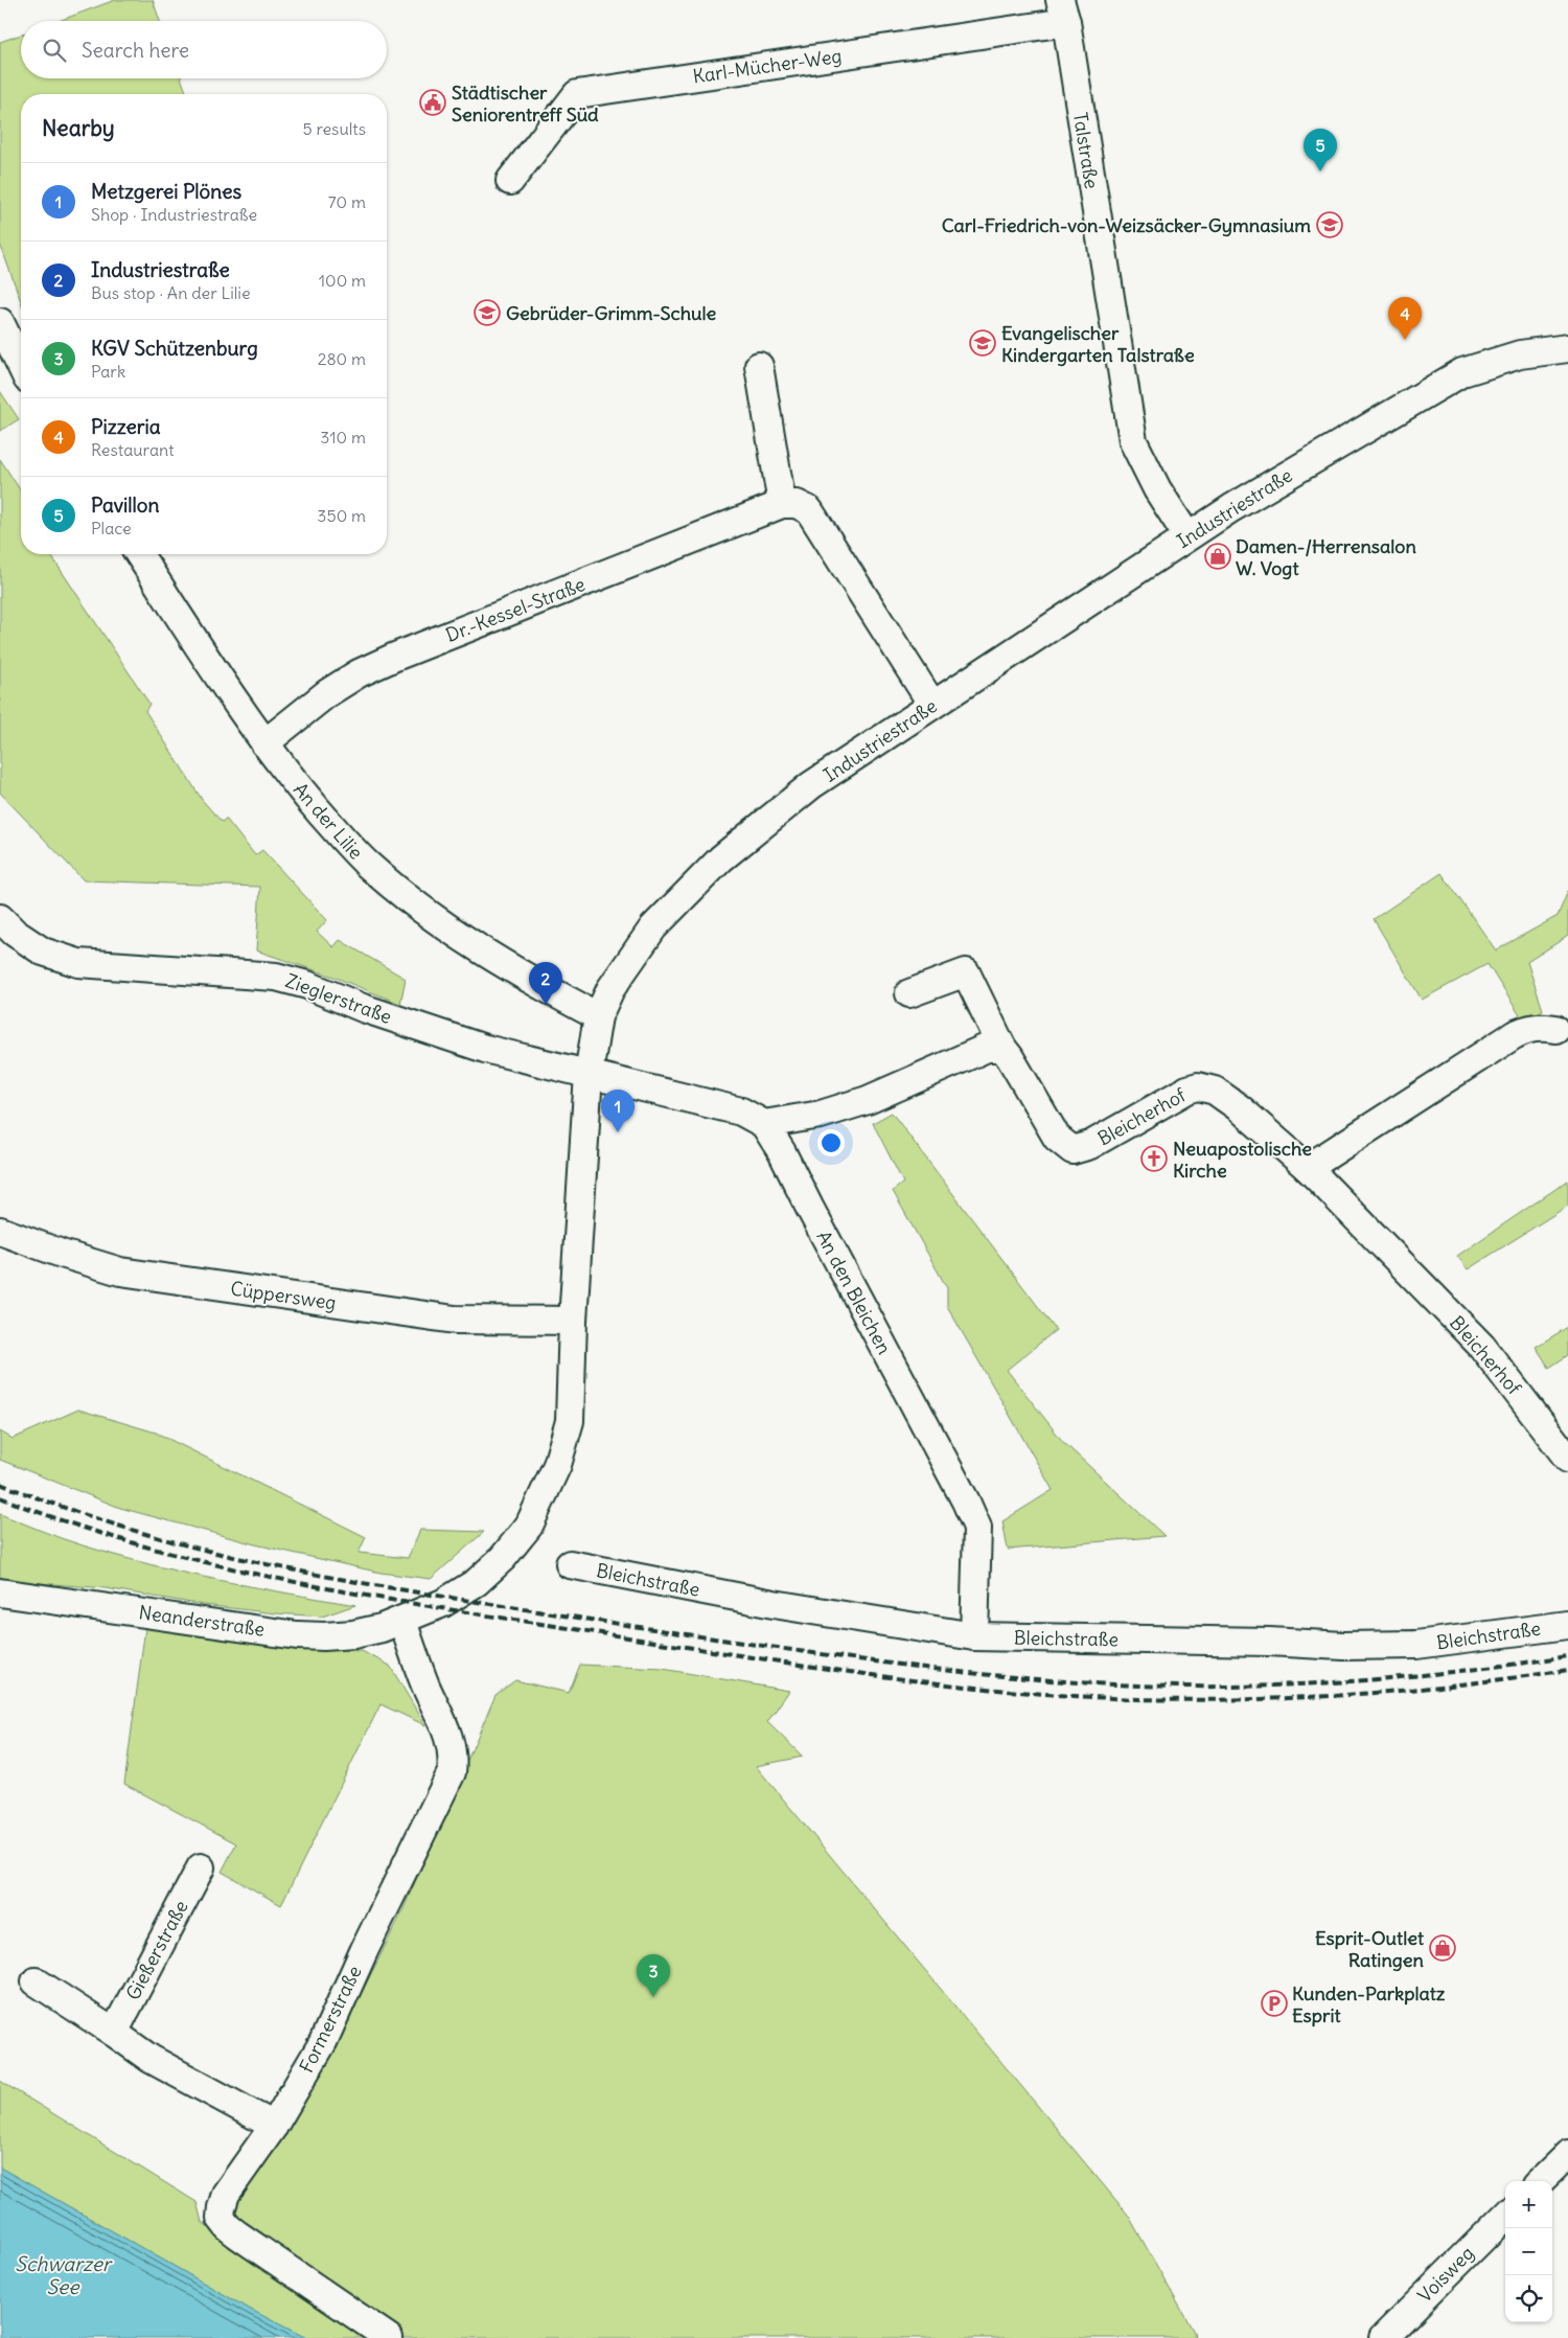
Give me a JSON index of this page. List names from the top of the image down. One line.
{"streets":{"street":["Karl-Mücher-Weg","Talstraße","Industriestraße","Dr.-Kessel-Straße","An der Lilie","Zieglerstraße","Bleicherhof","An den Bleichen","Cüppersweg","Bleichstraße","Neanderstraße","Gießerstraße","Formerstraße","Voisweg"]},"crossings":[["Karl-Mücher-Weg","Talstraße"],["Talstraße","Industriestraße"],["Industriestraße","An der Lilie"],["Industriestraße","Zieglerstraße"],["Industriestraße","An den Bleichen"],["Industriestraße","Cüppersweg"],["Industriestraße","Neanderstraße"],["Industriestraße","Formerstraße"],["Dr.-Kessel-Straße","An der Lilie"],["Zieglerstraße","An den Bleichen"],["An den Bleichen","Bleichstraße"],["Neanderstraße","Formerstraße"]],"water":["Schwarzer See"],"places":{"public building":["Städtischer Seniorentreff Süd"],"school or university":["Carl-Friedrich-von-Weizsäcker-Gymnasium","Gebrüder-Grimm-Schule","Evangelischer Kindergarten Talstraße"],"shop":["Damen-/Herrensalon W. Vogt","Esprit-Outlet Ratingen"],"church":["Neuapostolische Kirche"],"parking":["Kunden-Parkplatz Esprit"]},"page":{"search":"Search here","heading":["Nearby","5 results"],"pins":["5","4","2","1","3"],"list":[{"mark":"1","name":"Metzgerei Plönes","note":"Shop · Industriestraße","value":"70 m"},{"mark":"2","name":"Industriestraße","note":"Bus stop · An der Lilie","value":"100 m"},{"mark":"3","name":"KGV Schützenburg","note":"Park","value":"280 m"},{"mark":"4","name":"Pizzeria","note":"Restaurant","value":"310 m"},{"mark":"5","name":"Pavillon","note":"Place","value":"350 m"}],"map_buttons":["+","−"]}}
